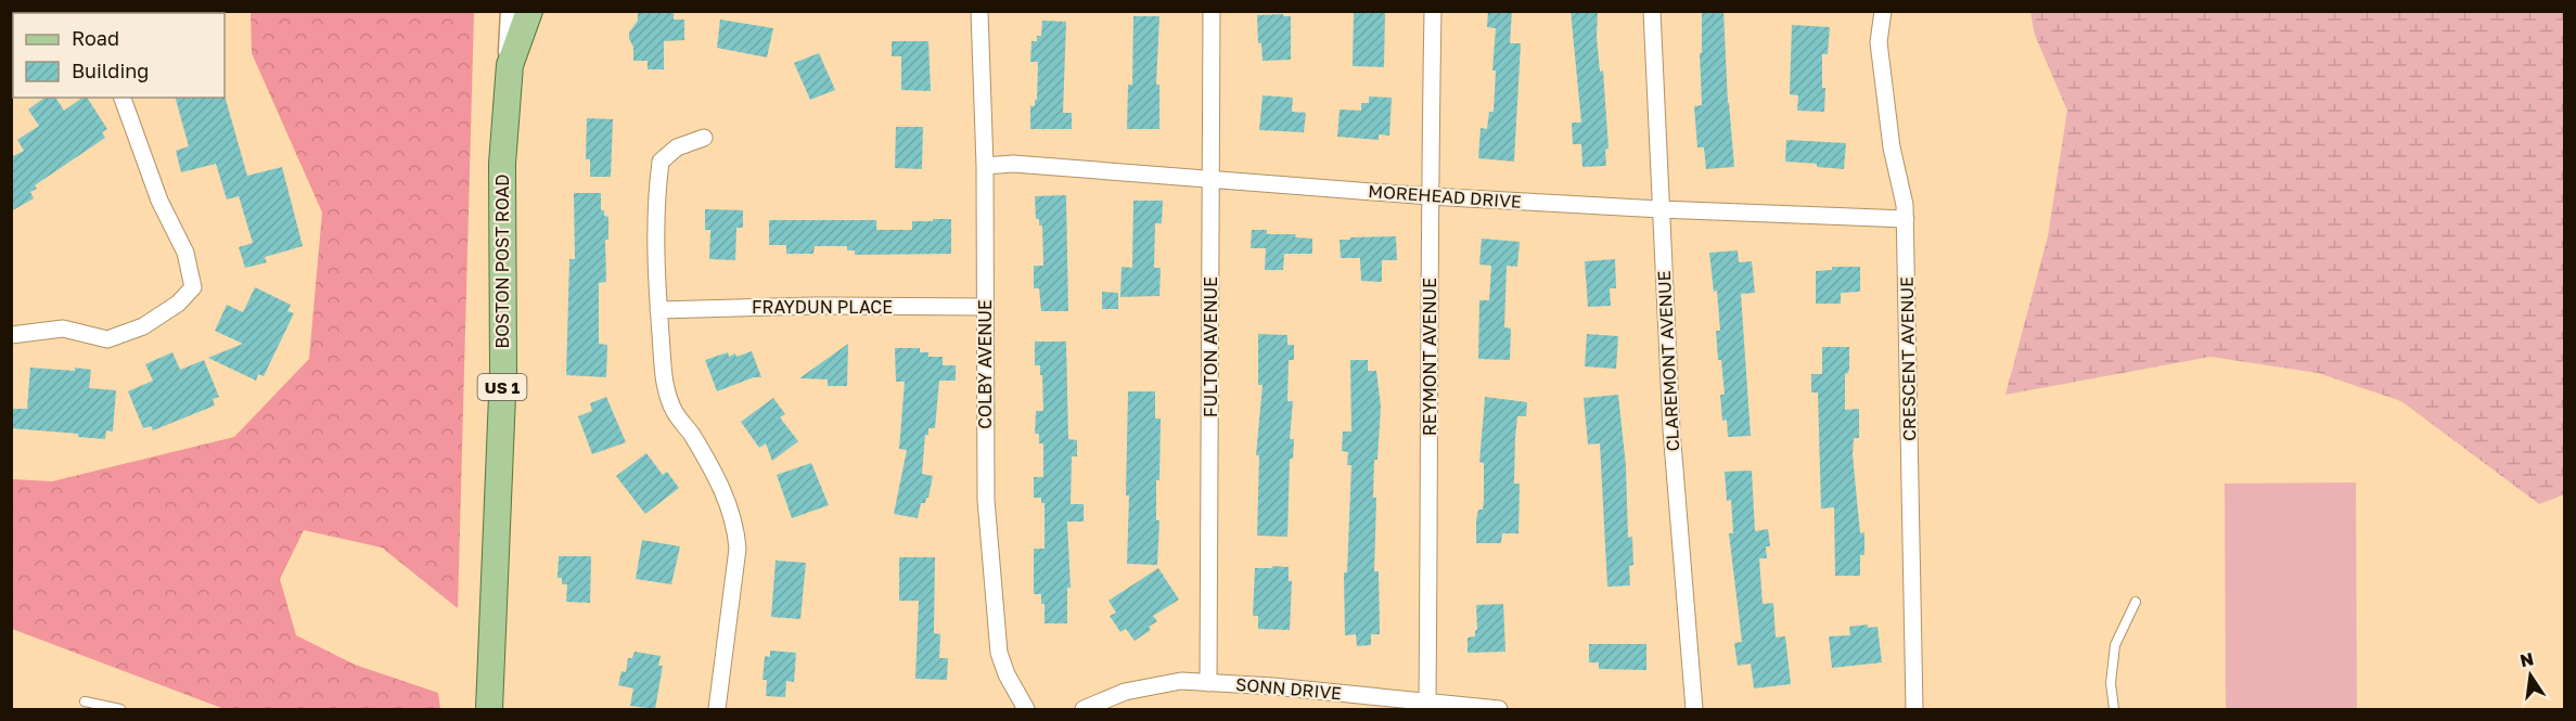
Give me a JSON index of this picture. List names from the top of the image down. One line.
{"streets":{"main road":["BOSTON POST ROAD","US 1"],"street":["MOREHEAD DRIVE","FRAYDUN PLACE","FULTON AVENUE","REYMONT AVENUE","CRESCENT AVENUE","CLAREMONT AVENUE","COLBY AVENUE","SONN DRIVE"]},"crossings":[["MOREHEAD DRIVE","FULTON AVENUE"],["MOREHEAD DRIVE","REYMONT AVENUE"],["MOREHEAD DRIVE","CRESCENT AVENUE"],["MOREHEAD DRIVE","CLAREMONT AVENUE"],["MOREHEAD DRIVE","COLBY AVENUE"],["FRAYDUN PLACE","COLBY AVENUE"],["FULTON AVENUE","SONN DRIVE"],["REYMONT AVENUE","SONN DRIVE"]],"legend":["Road","Building"],"north":"top"}
